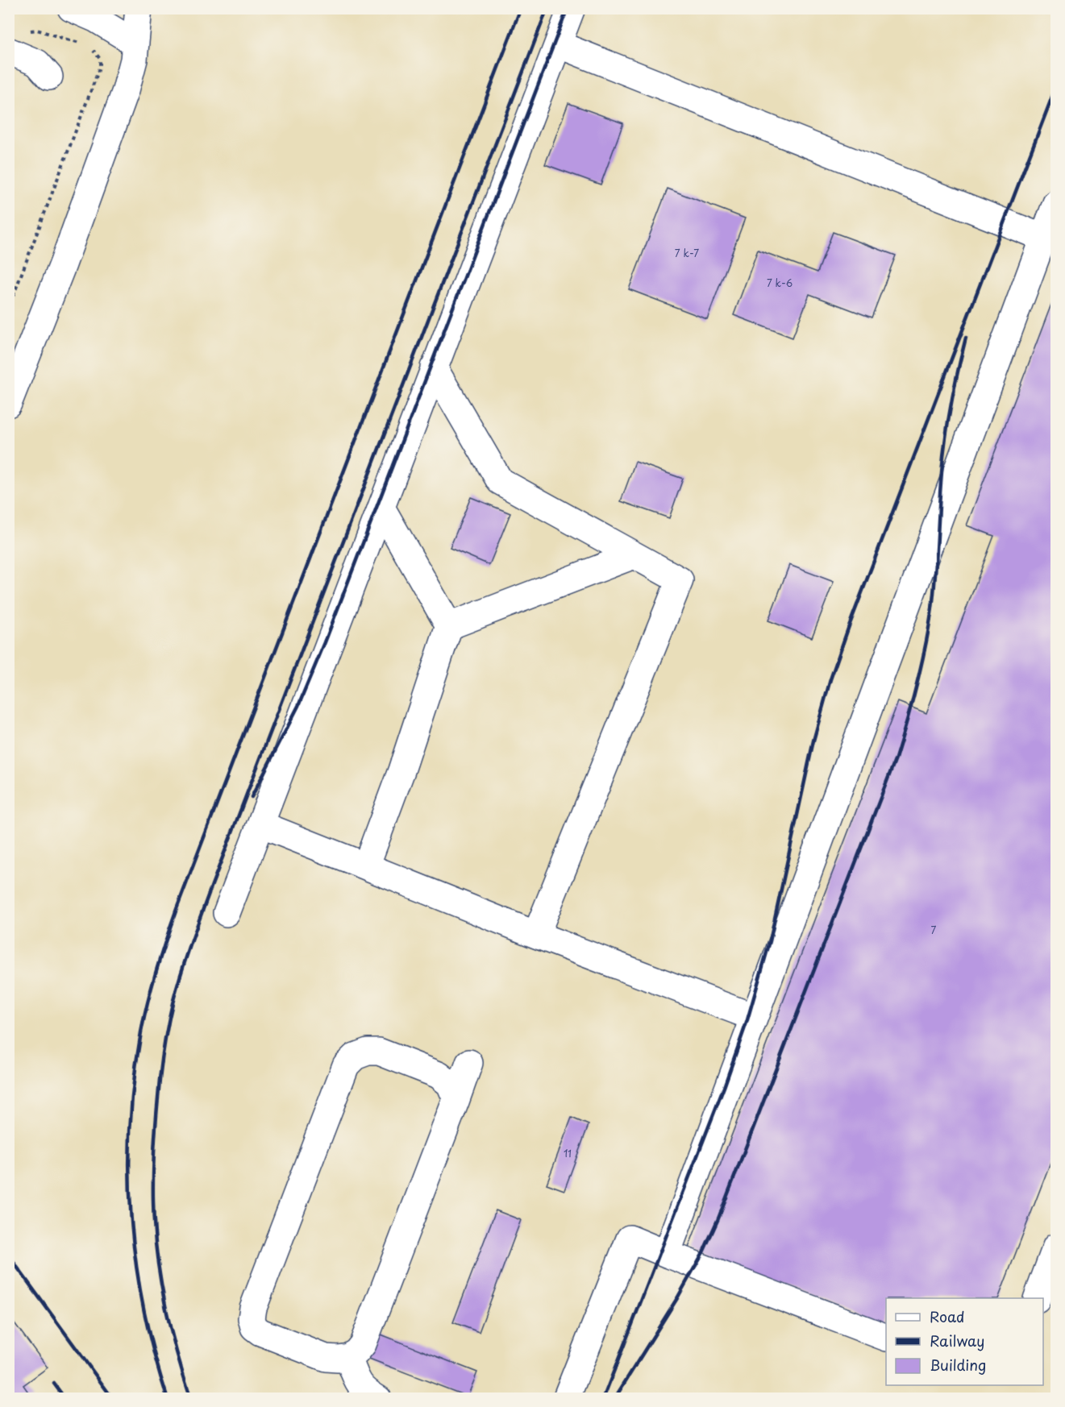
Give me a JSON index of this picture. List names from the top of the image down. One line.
{"house_numbers":["7 k-7","7 k-6","7","11"],"legend":["Road","Railway","Building"]}
